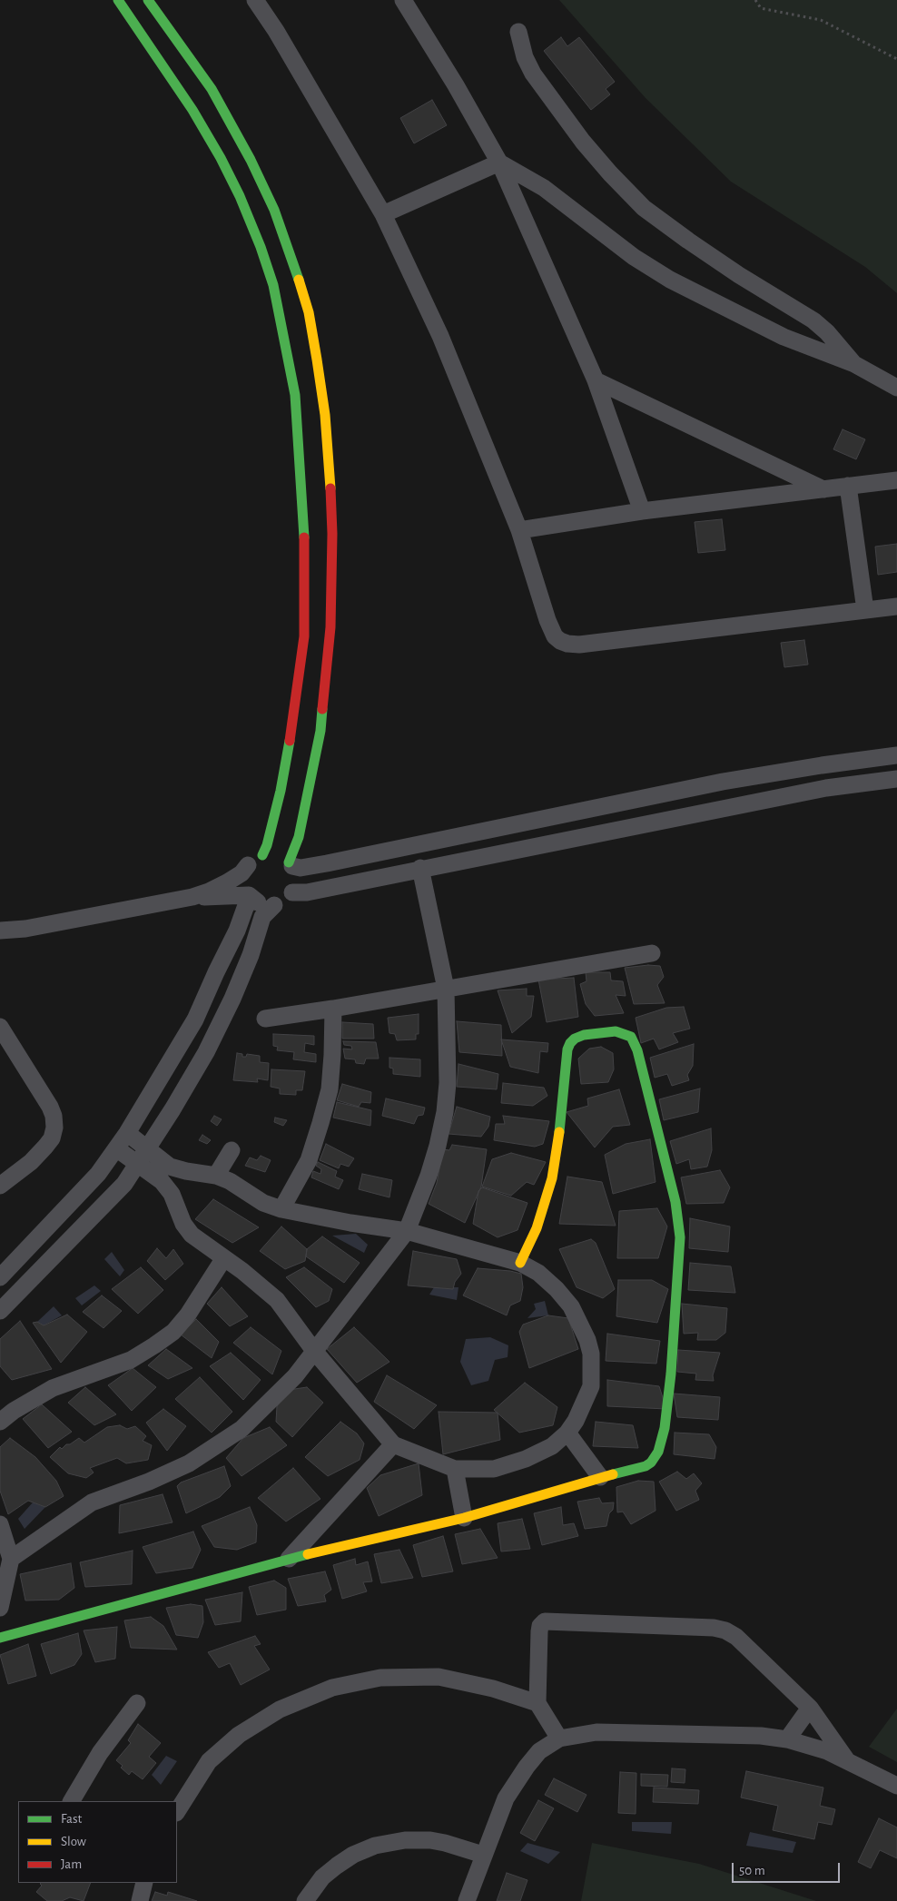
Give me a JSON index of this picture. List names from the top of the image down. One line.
{"legend":["Fast","Slow","Jam"],"scale_bar":"50 m"}
